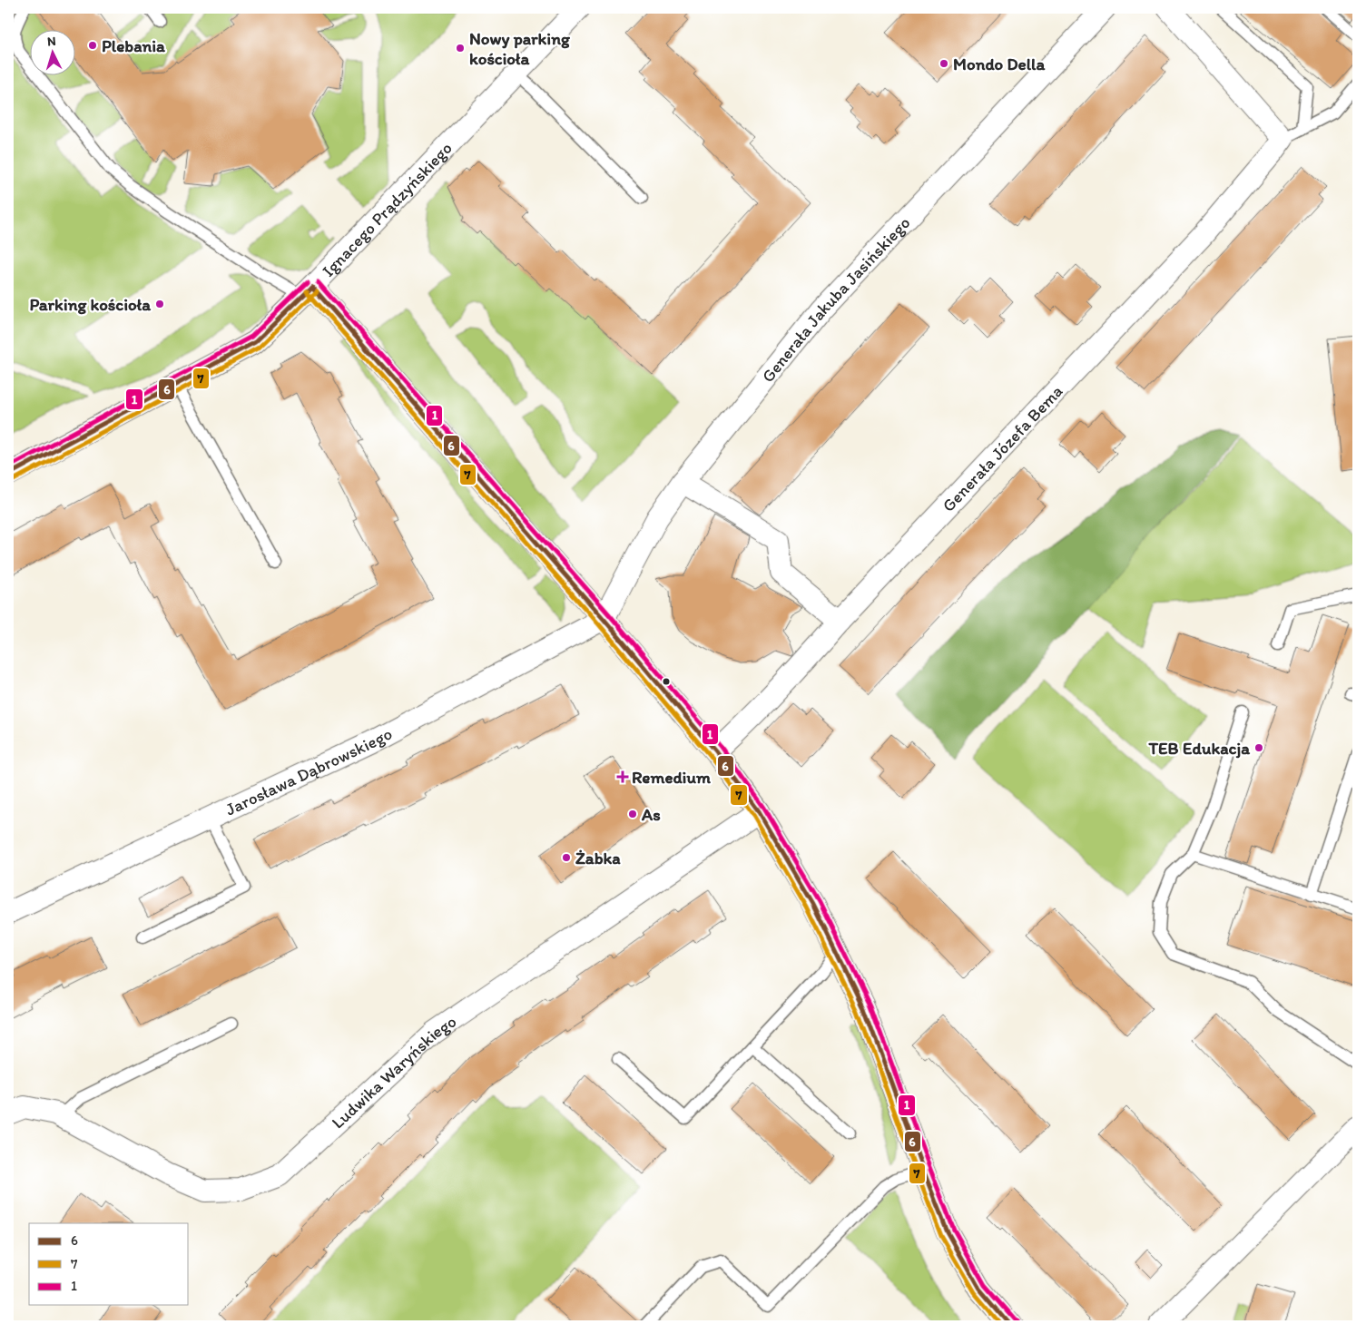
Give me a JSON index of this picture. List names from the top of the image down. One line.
{"streets":{"street":["Ignacego Prądzyńskiego","Generała Jakuba Jasińskiego","Generała Józefa Bema","Jarosława Dąbrowskiego","Ludwika Waryńskiego"]},"crossings":[["Generała Jakuba Jasińskiego","Jarosława Dąbrowskiego"]],"places":{"other":["Plebania","Nowy parking kościoła","Mondo Della","Parking kościoła","TEB Edukacja","As","Żabka"],"health":["Remedium"]},"lines":["transit line 1","transit line 6","transit line 7"],"legend":["6","7","1"],"north":"top"}
